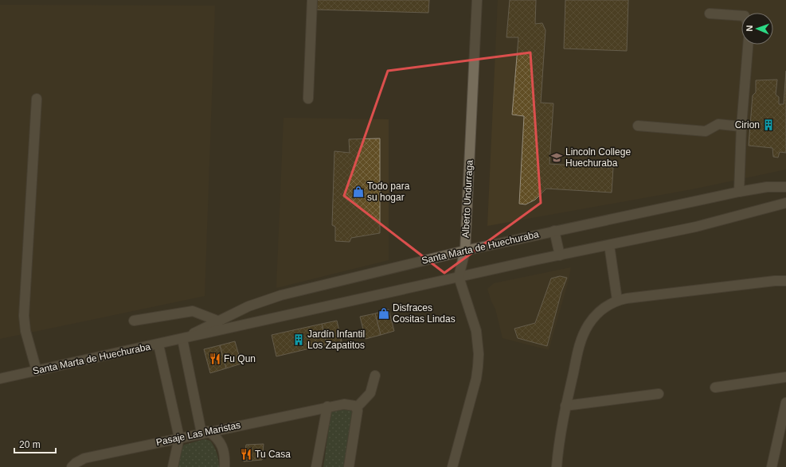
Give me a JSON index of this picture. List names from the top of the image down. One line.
{"streets":{"street":["Alberto Undurraga","Santa Marta de Huechuraba","Pasaje Las Maristas"]},"crossings":[["Alberto Undurraga","Santa Marta de Huechuraba"]],"places":{"building":["Cirion","Jardín Infantil Los Zapatitos"],"school or university":["Lincoln College Huechuraba"],"shop":["Todo para su hogar","Disfraces Cositas Lindas"],"restaurant":["Fu Qun","Tu Casa"]},"scale_bar":"20 m","north":"left"}
